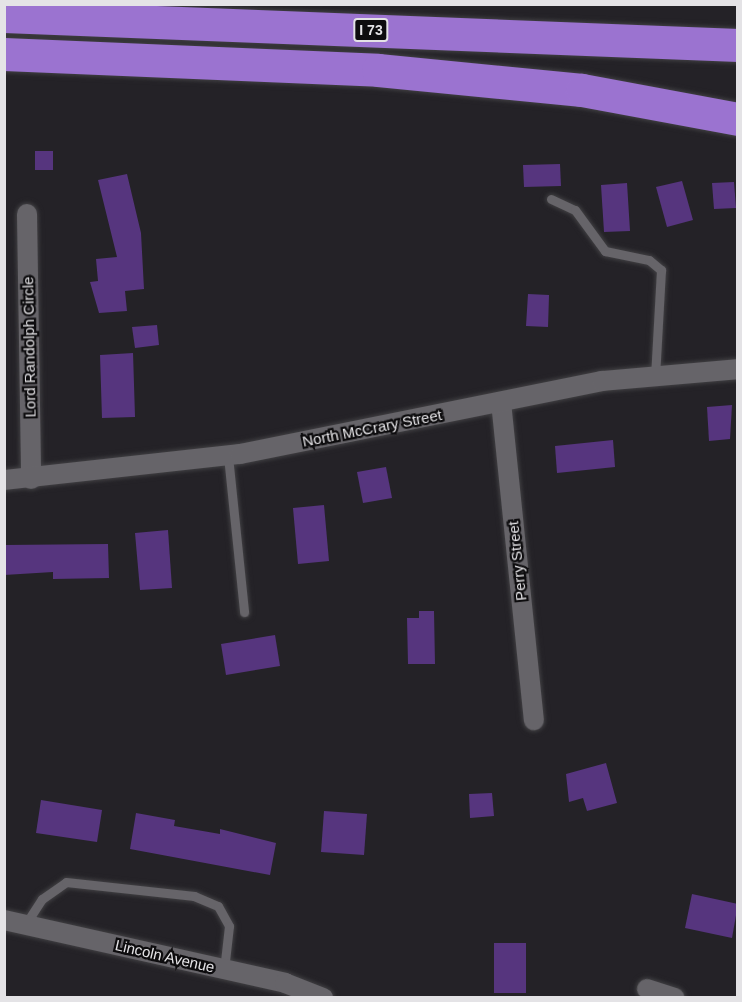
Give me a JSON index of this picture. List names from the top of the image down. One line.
{"streets":{"highway":["I 73"],"street":["Lord Randolph Circle","North McCrary Street","Perry Street","Lincoln Avenue"]},"crossings":[["Lord Randolph Circle","North McCrary Street"],["North McCrary Street","Perry Street"]]}
